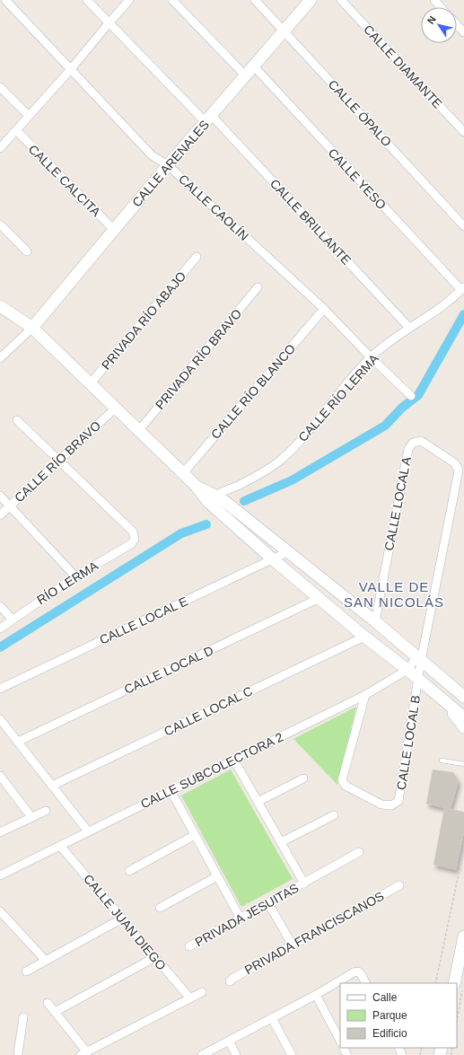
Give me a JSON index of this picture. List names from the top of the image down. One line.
{"streets":{"main road":["CALLE ARENALES"],"street":["CALLE DIAMANTE","CALLE ÓPALO","CALLE YESO","CALLE CALCITA","CALLE CAOLÍN","CALLE BRILLANTE","PRIVADA RÍO ABAJO","PRIVADA RÍO BRAVO","CALLE RÍO BLANCO","CALLE RÍO LERMA","CALLE RÍO BRAVO","CALLE LOCAL A","RÍO LERMA","CALLE LOCAL E","CALLE LOCAL D","CALLE LOCAL C","CALLE LOCAL B","CALLE SUBCOLECTORA 2","PRIVADA JESUITAS","CALLE JUAN DIEGO","PRIVADA FRANCISCANOS"]},"crossings":[["CALLE ÓPALO","CALLE ARENALES"],["CALLE ARENALES","CALLE YESO"],["CALLE ARENALES","CALLE CALCITA"],["CALLE ARENALES","CALLE CAOLÍN"],["CALLE ARENALES","CALLE BRILLANTE"],["CALLE YESO","CALLE RÍO LERMA"],["CALLE CAOLÍN","CALLE RÍO BLANCO"],["CALLE CAOLÍN","CALLE RÍO LERMA"],["CALLE BRILLANTE","CALLE RÍO LERMA"],["CALLE RÍO BRAVO","RÍO LERMA"],["CALLE LOCAL A","CALLE LOCAL B"],["CALLE LOCAL A","CALLE SUBCOLECTORA 2"],["CALLE LOCAL B","CALLE SUBCOLECTORA 2"],["CALLE SUBCOLECTORA 2","CALLE JUAN DIEGO"]],"districts":["VALLE DE SAN NICOLÁS"],"legend":["Calle","Parque","Edificio"],"north":"top left"}
